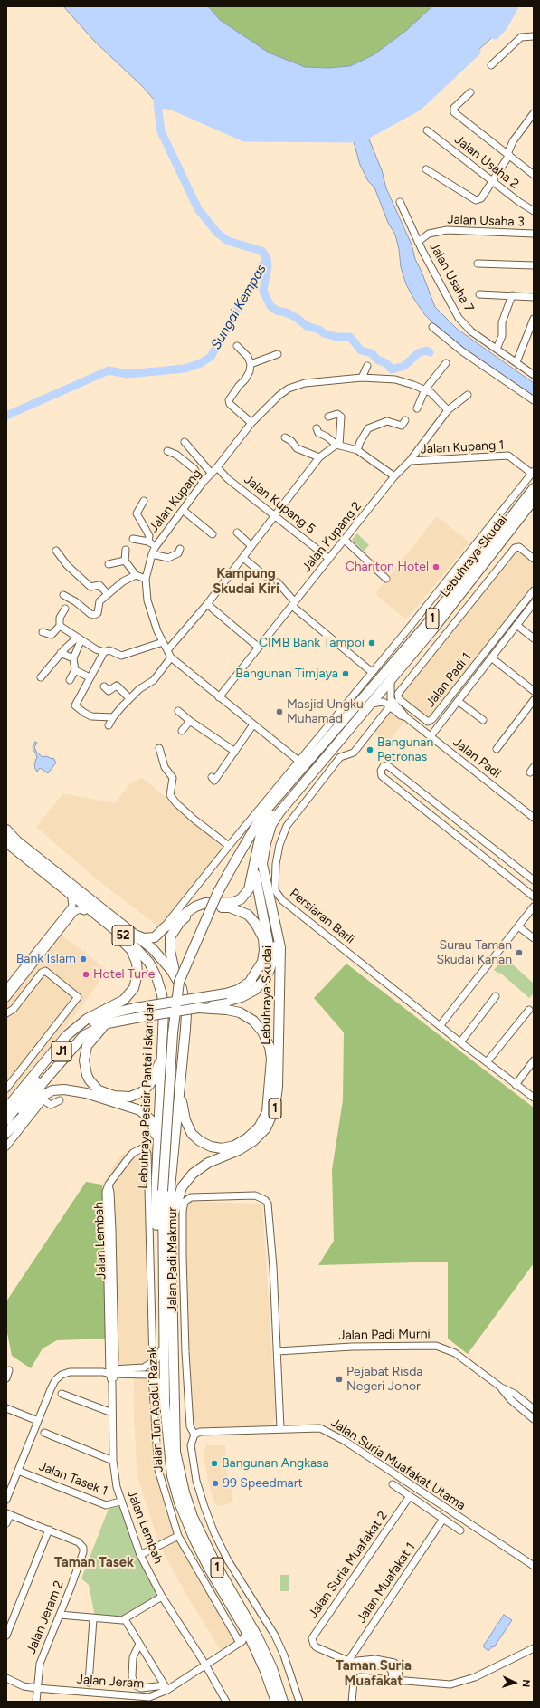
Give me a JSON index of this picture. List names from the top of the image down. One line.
{"streets":{"highway":["Lebuhraya Skudai","1","52","J1","Lebuhraya Pesisir Pantai Iskandar","Jalan Tun Abdul Razak"],"street":["Jalan Usaha 2","Jalan Usaha 3","Jalan Usaha 7","Jalan Kupang 1","Jalan Kupang","Jalan Kupang 5","Jalan Kupang 2","Jalan Padi 1","Jalan Padi","Persiaran Barli","Jalan Lembah","Jalan Padi Makmur","Jalan Padi Murni","Jalan Suria Muafakat Utama","Jalan Tasek 1","Jalan Suria Muafakat 2","Jalan Muafakat 1","Jalan Jeram 2","Jalan Jeram"]},"crossings":[["Jalan Usaha 3","Jalan Usaha 7"],["Jalan Kupang 1","Jalan Kupang 2"],["Jalan Kupang","Jalan Kupang 5"],["Jalan Kupang","Jalan Kupang 2"],["Jalan Kupang 5","Jalan Kupang 2"],["Lebuhraya Skudai","Jalan Padi"],["Lebuhraya Skudai","52"],["Lebuhraya Skudai","Jalan Tun Abdul Razak"],["Jalan Padi","Persiaran Barli"],["52","Jalan Tun Abdul Razak"],["Lebuhraya Pesisir Pantai Iskandar","Jalan Tun Abdul Razak"],["Jalan Lembah","Jalan Tasek 1"],["Jalan Lembah","Jalan Jeram"],["Jalan Padi Makmur","Jalan Padi Murni"],["Jalan Padi Makmur","Jalan Suria Muafakat Utama"],["Jalan Suria Muafakat 2","Jalan Muafakat 1"],["Jalan Jeram 2","Jalan Jeram"]],"districts":["Kampung Skudai Kiri","Taman Tasek","Taman Suria Muafakat"],"water":["Sungai Kempas"],"places":["Chariton Hotel","CIMB Bank Tampoi","Bangunan Timjaya","Masjid Ungku Muhamad","Bangunan Petronas","Surau Taman Skudai Kanan","Bank Islam","Hotel Tune","Pejabat Risda Negeri Johor","Bangunan Angkasa","99 Speedmart"],"north":"right"}
